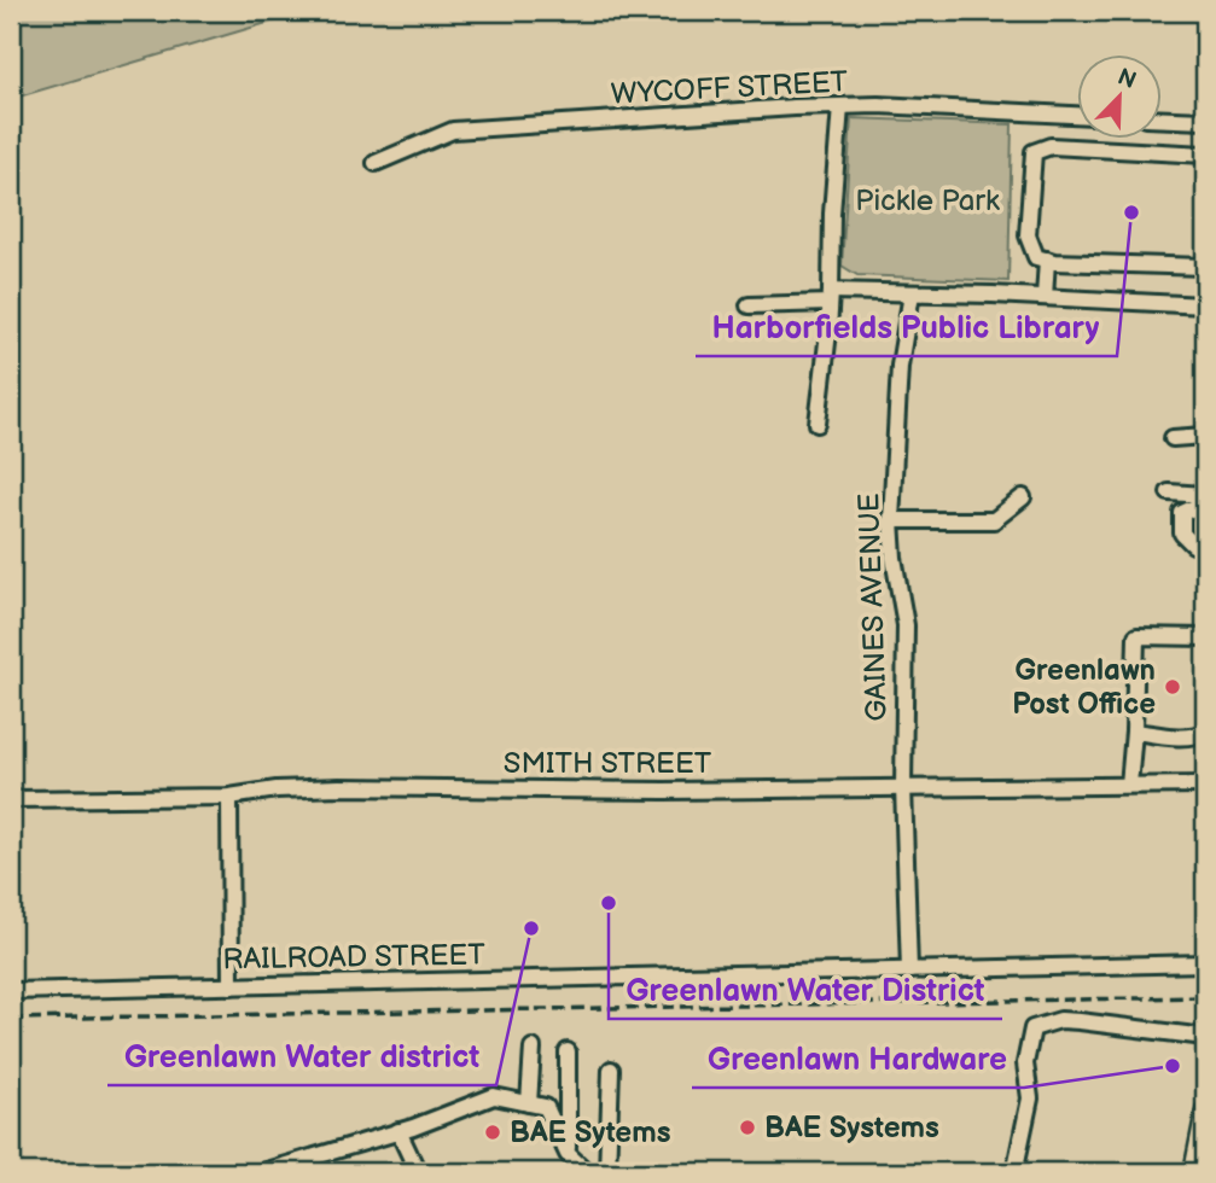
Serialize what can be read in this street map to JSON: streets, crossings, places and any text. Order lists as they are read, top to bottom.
{
  "streets": {
    "street": [
      "WYCOFF STREET",
      "GAINES AVENUE",
      "SMITH STREET",
      "RAILROAD STREET"
    ]
  },
  "crossings": [
    ["GAINES AVENUE", "SMITH STREET"],
    ["GAINES AVENUE", "RAILROAD STREET"]
  ],
  "parks": ["Pickle Park"],
  "places": [
    "Harborfields Public Library",
    "Greenlawn Post Office",
    "Greenlawn Water District",
    "Greenlawn Water district",
    "Greenlawn Hardware",
    "BAE Systems",
    "BAE Sytems"
  ],
  "north": "top right"
}
